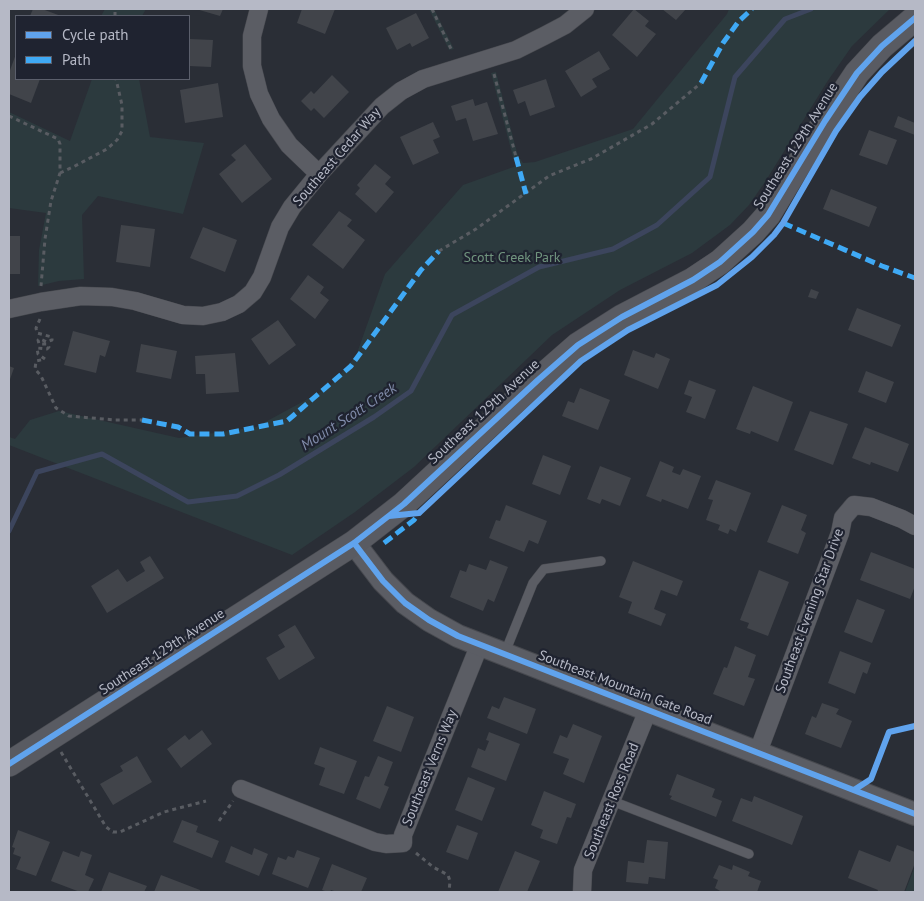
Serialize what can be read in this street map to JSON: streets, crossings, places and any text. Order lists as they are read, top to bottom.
{
  "streets": {
    "main road": ["Southeast 129th Avenue"],
    "street": [
      "Southeast Cedar Way",
      "Southeast Evening Star Drive",
      "Southeast Mountain Gate Road",
      "Southeast Verns Way",
      "Southeast Ross Road"
    ]
  },
  "crossings": [
    ["Southeast 129th Avenue", "Southeast Mountain Gate Road"],
    ["Southeast Evening Star Drive", "Southeast Mountain Gate Road"],
    ["Southeast Mountain Gate Road", "Southeast Verns Way"],
    ["Southeast Mountain Gate Road", "Southeast Ross Road"]
  ],
  "water": ["Mount Scott Creek"],
  "parks": ["Scott Creek Park"],
  "legend": ["Cycle path", "Path"]
}
